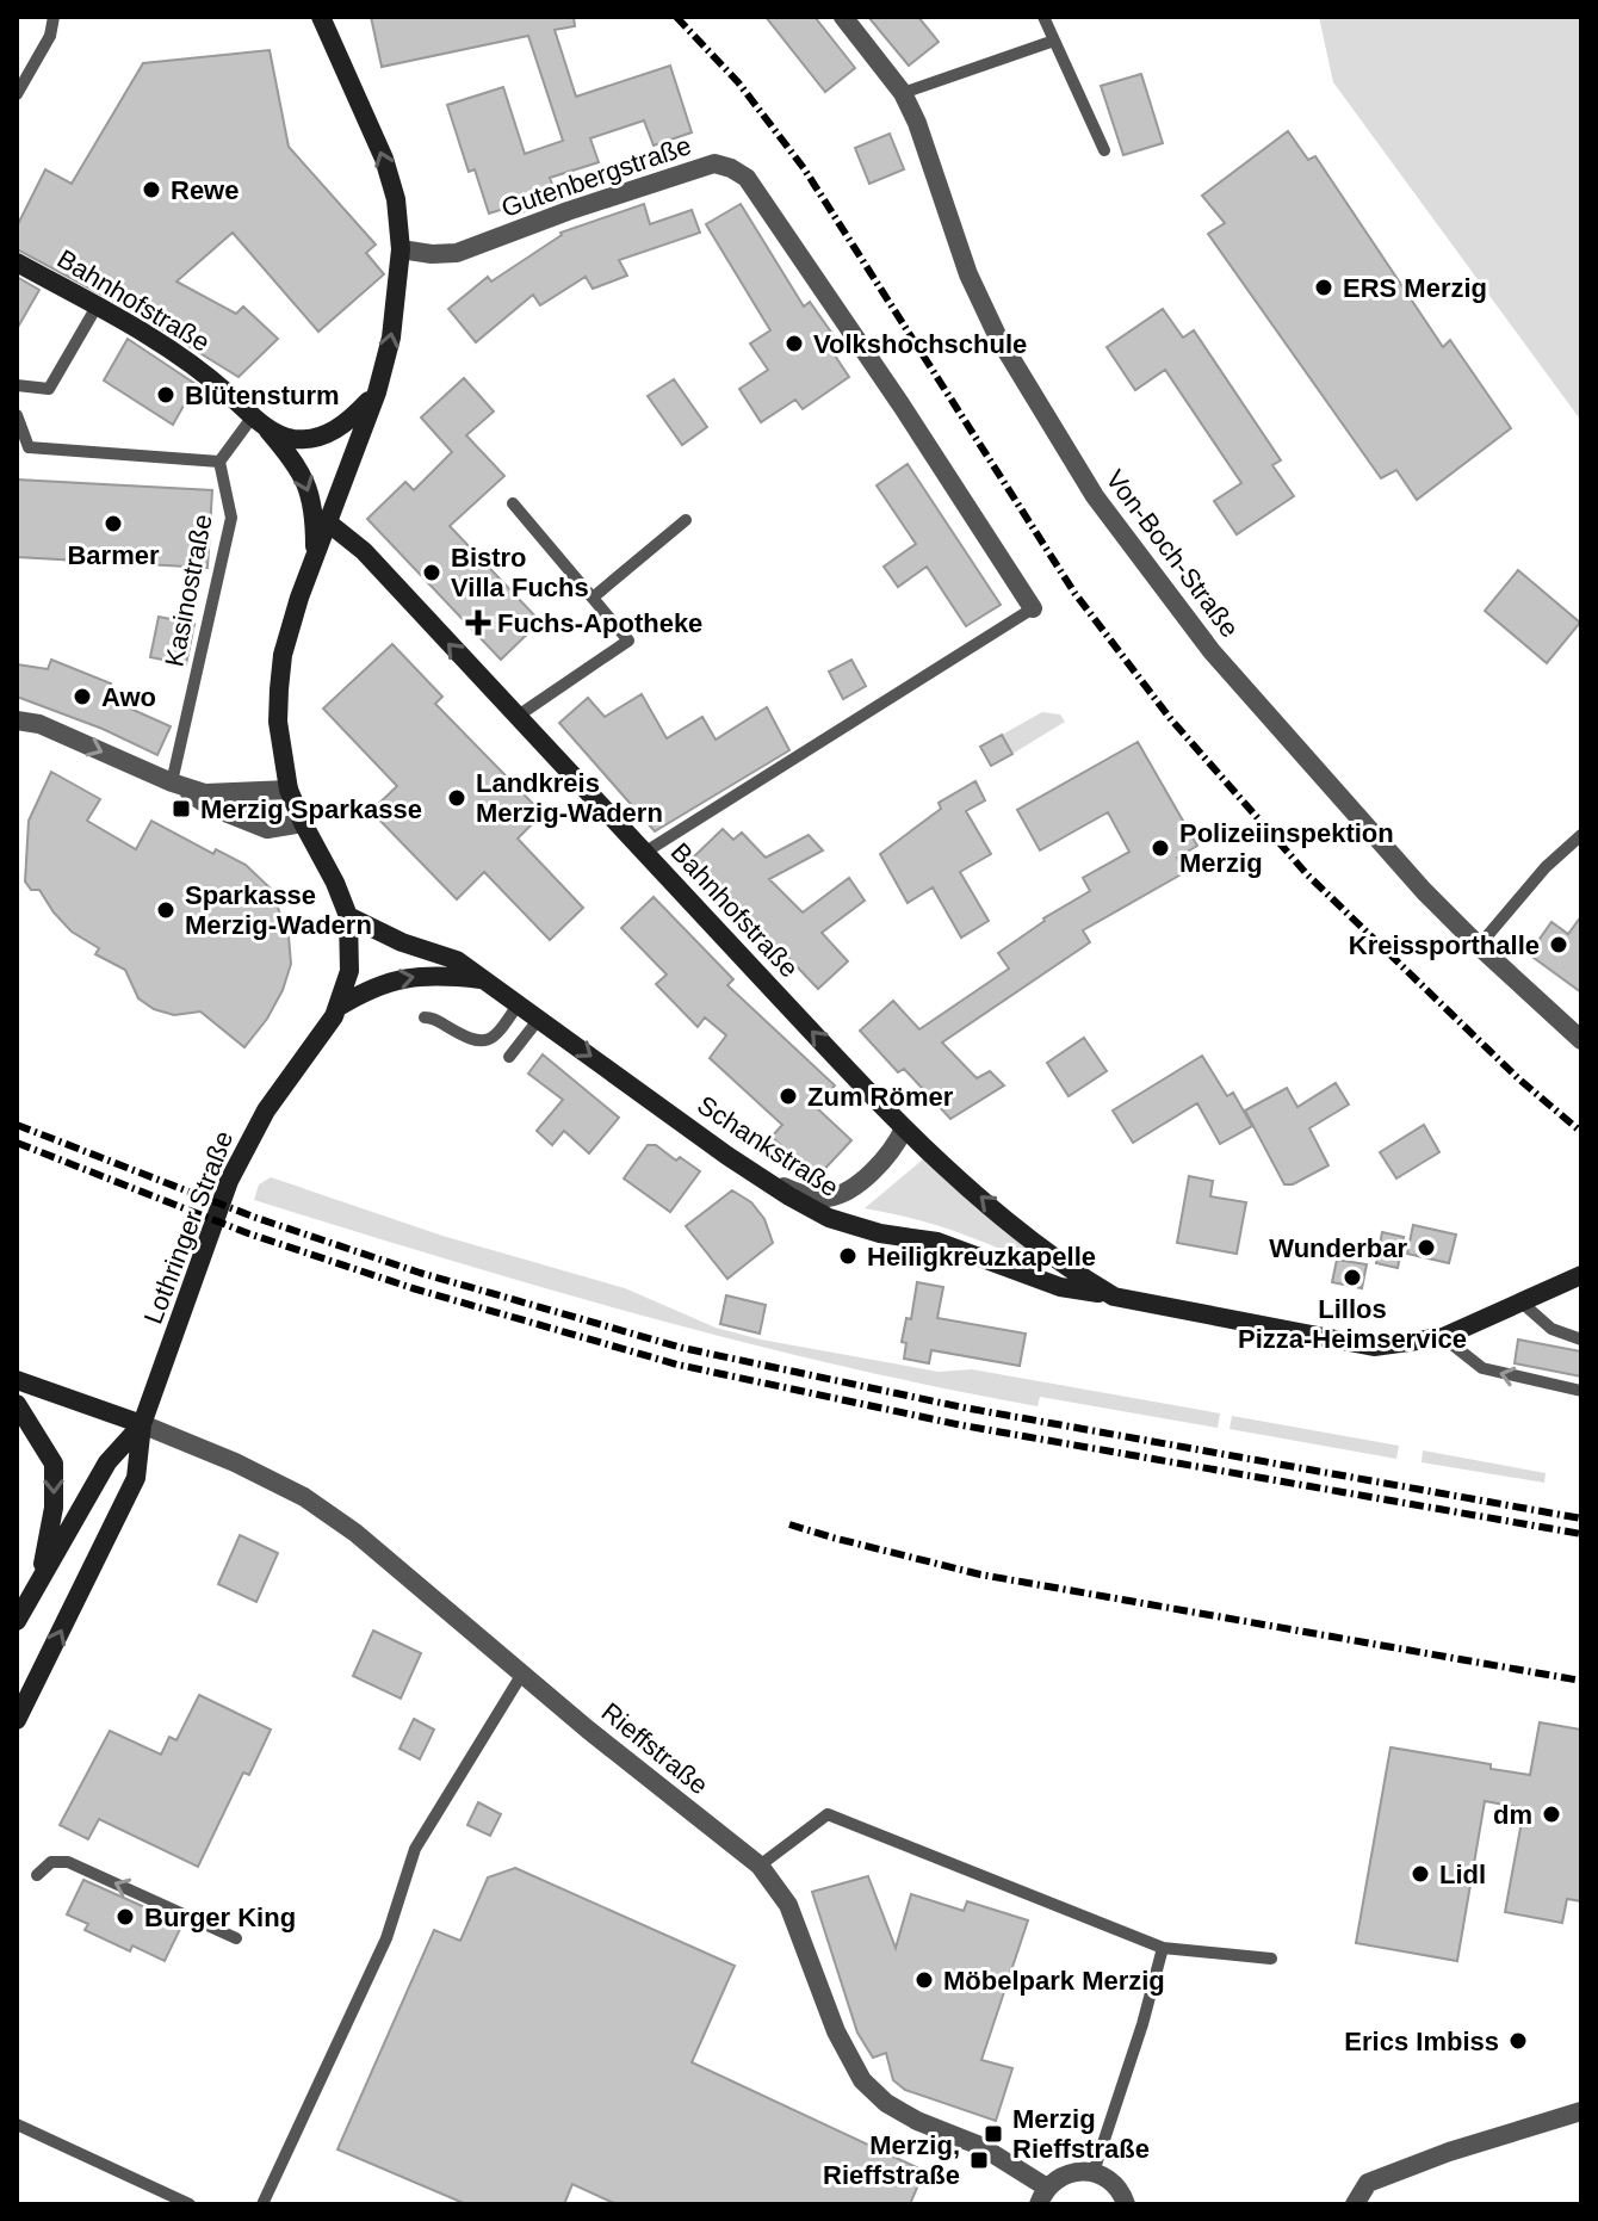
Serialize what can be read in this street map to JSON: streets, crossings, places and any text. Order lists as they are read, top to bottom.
{
  "streets": {
    "street": [
      "Gutenbergstraße",
      "Bahnhofstraße",
      "Von-Boch-Straße",
      "Schankstraße",
      "Lothringer Straße",
      "Rieffstraße"
    ],
    "lane": ["Kasinostraße"]
  },
  "crossings": [
    ["Bahnhofstraße", "Schankstraße"],
    ["Bahnhofstraße", "Lothringer Straße"],
    ["Schankstraße", "Lothringer Straße"],
    ["Lothringer Straße", "Rieffstraße"]
  ],
  "places": {
    "other": [
      "Rewe",
      "ERS Merzig",
      "Volkshochschule",
      "Blütensturm",
      "Barmer",
      "Bistro Villa Fuchs",
      "Awo",
      "Landkreis Merzig-Wadern",
      "Polizeiinspektion Merzig",
      "Sparkasse Merzig-Wadern",
      "Kreissporthalle",
      "Zum Römer",
      "Wunderbar",
      "Heiligkreuzkapelle",
      "Lillos Pizza-Heimservice",
      "dm",
      "Lidl",
      "Burger King",
      "Möbelpark Merzig",
      "Erics Imbiss"
    ],
    "health": ["Fuchs-Apotheke"],
    "transit": ["Merzig Sparkasse", "Merzig Rieffstraße", "Merzig, Rieffstraße"]
  }
}
